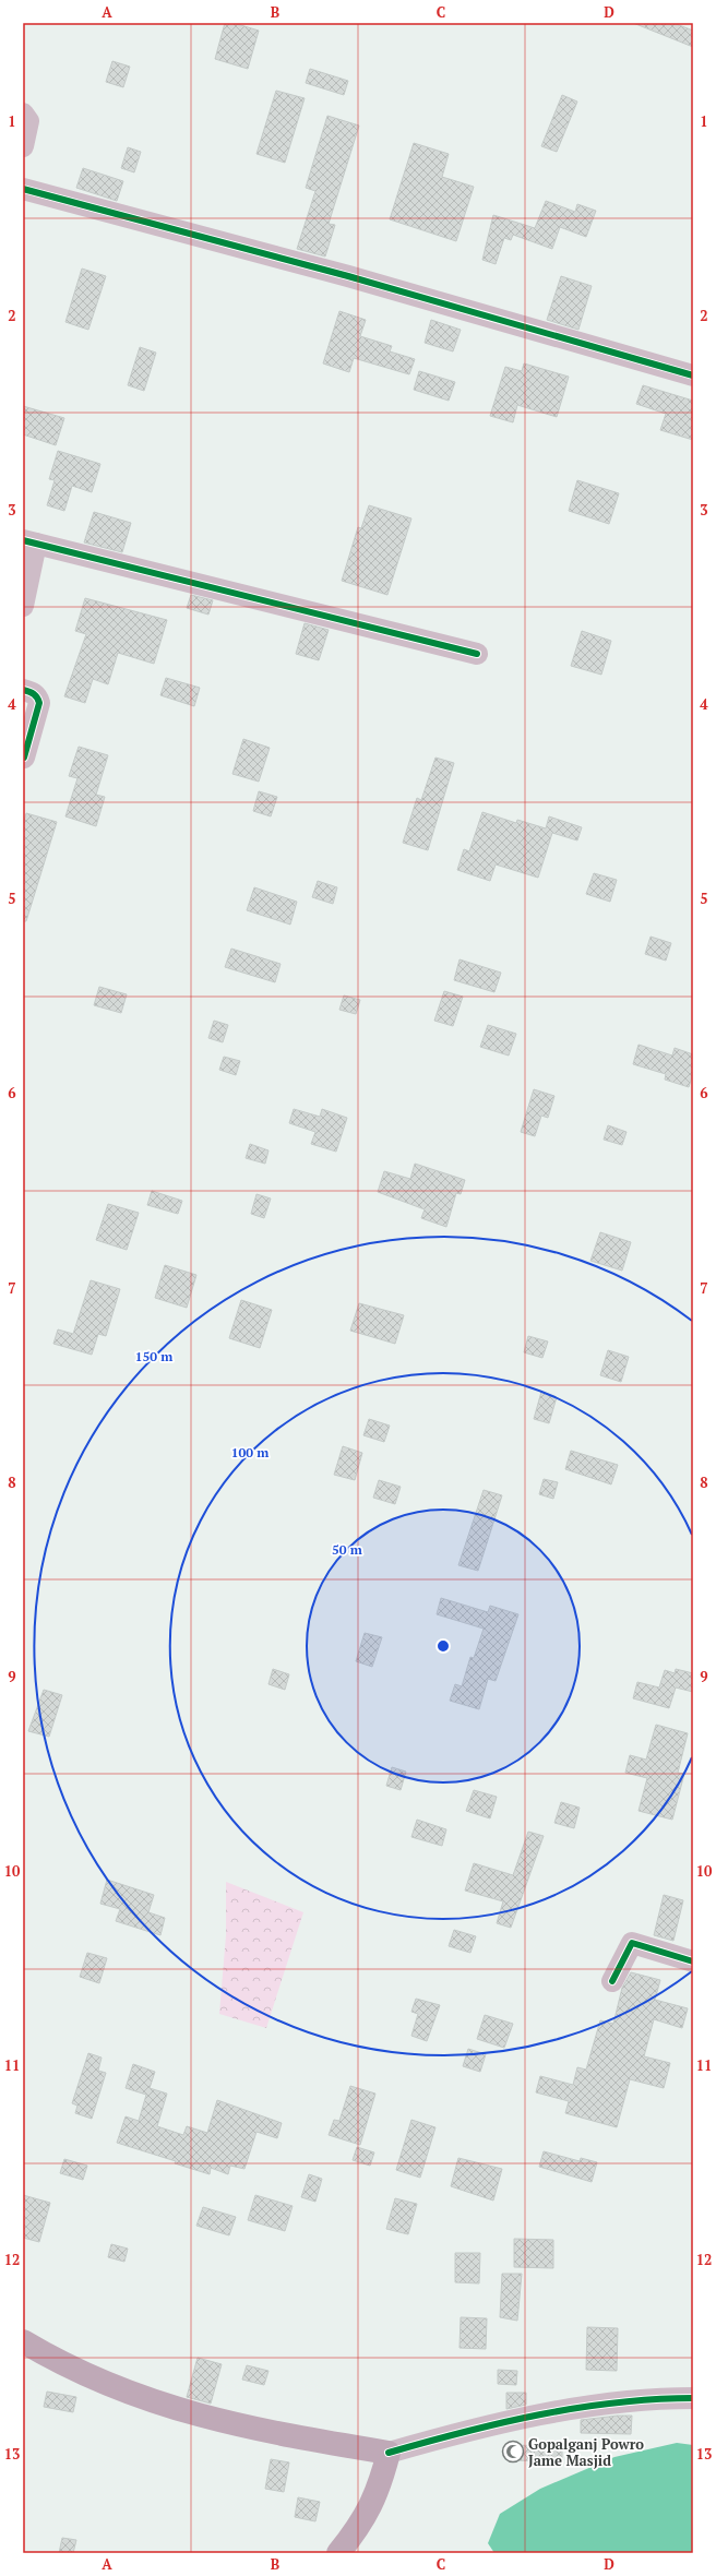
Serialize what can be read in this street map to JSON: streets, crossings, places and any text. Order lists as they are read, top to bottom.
{
  "places": {
    "mosque": ["Gopalganj Powro Jame Masjid"]
  },
  "grid": {
    "columns": [
      "A",
      "B",
      "C",
      "D"
    ],
    "rows": [
      "1",
      "2",
      "3",
      "4",
      "5",
      "6",
      "7",
      "8",
      "9",
      "10",
      "11",
      "12",
      "13"
    ]
  },
  "rings": ["150 m", "100 m", "50 m"]
}
